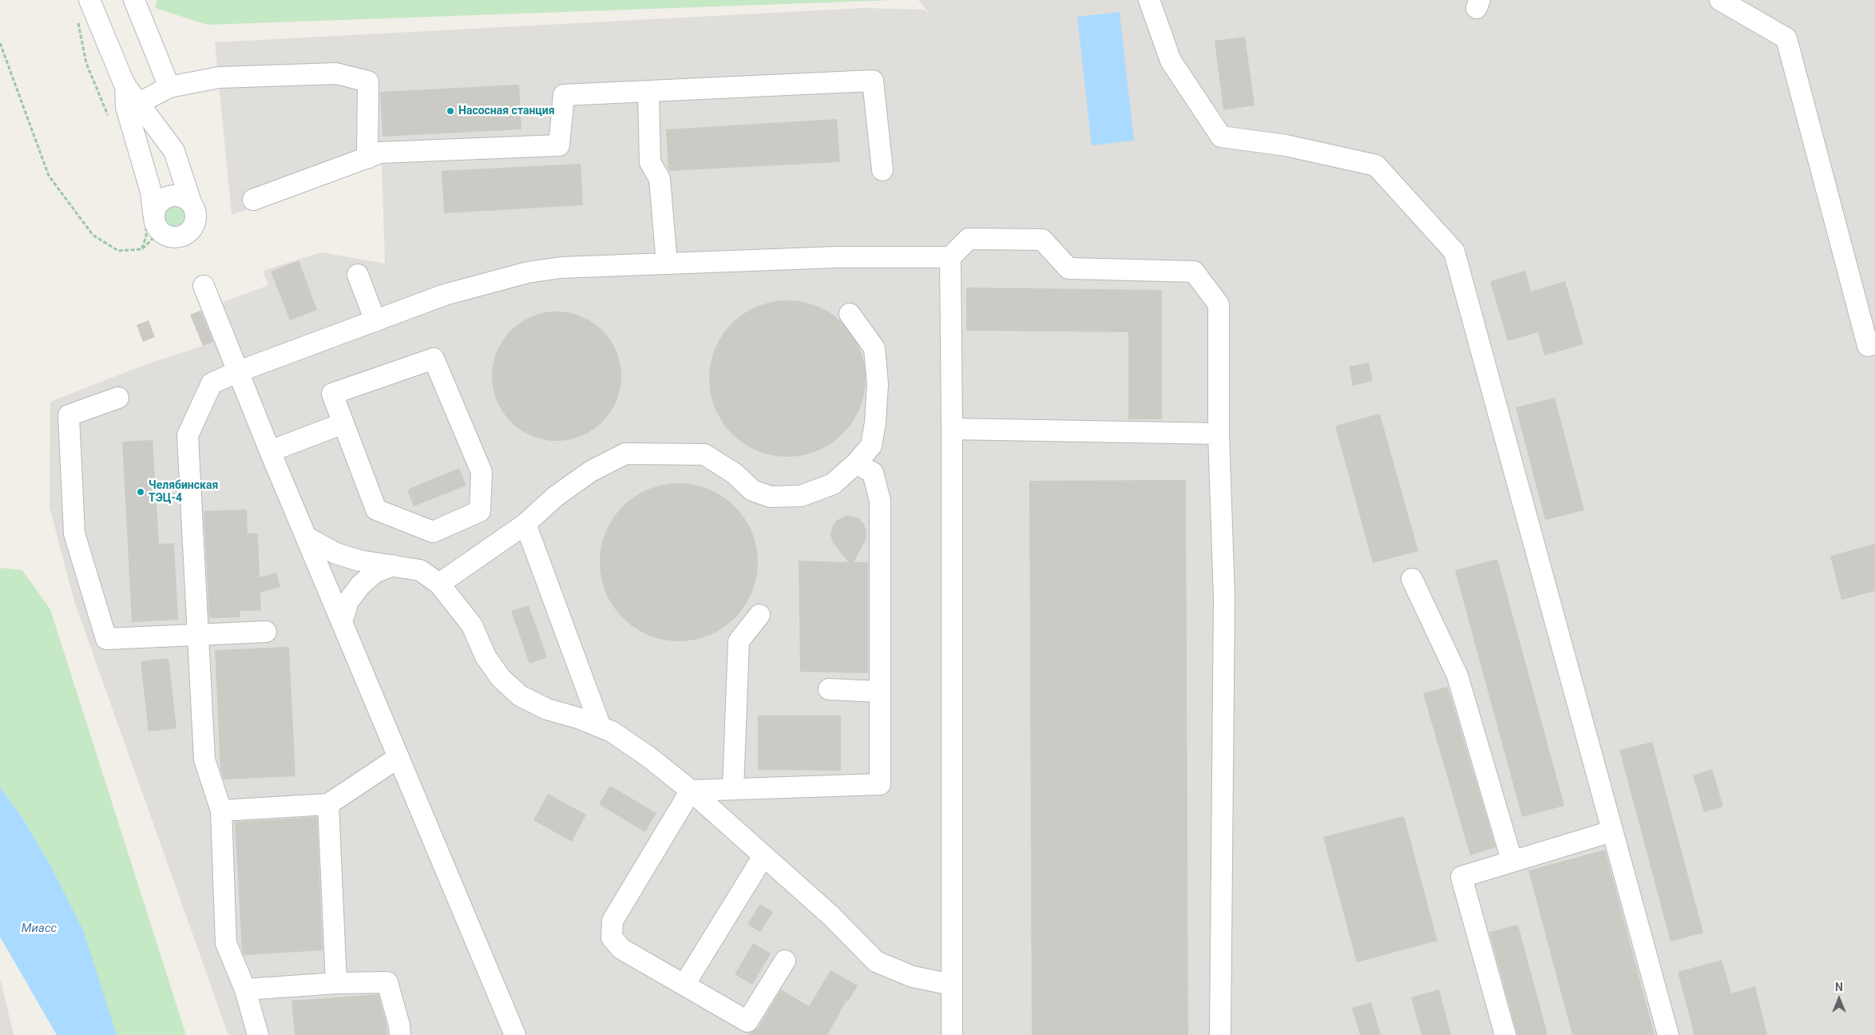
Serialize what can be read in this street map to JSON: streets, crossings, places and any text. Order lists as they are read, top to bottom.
{
  "water": ["Миасс"],
  "places": ["Насосная станция", "Челябинская ТЭЦ-4"],
  "north": "top"
}
